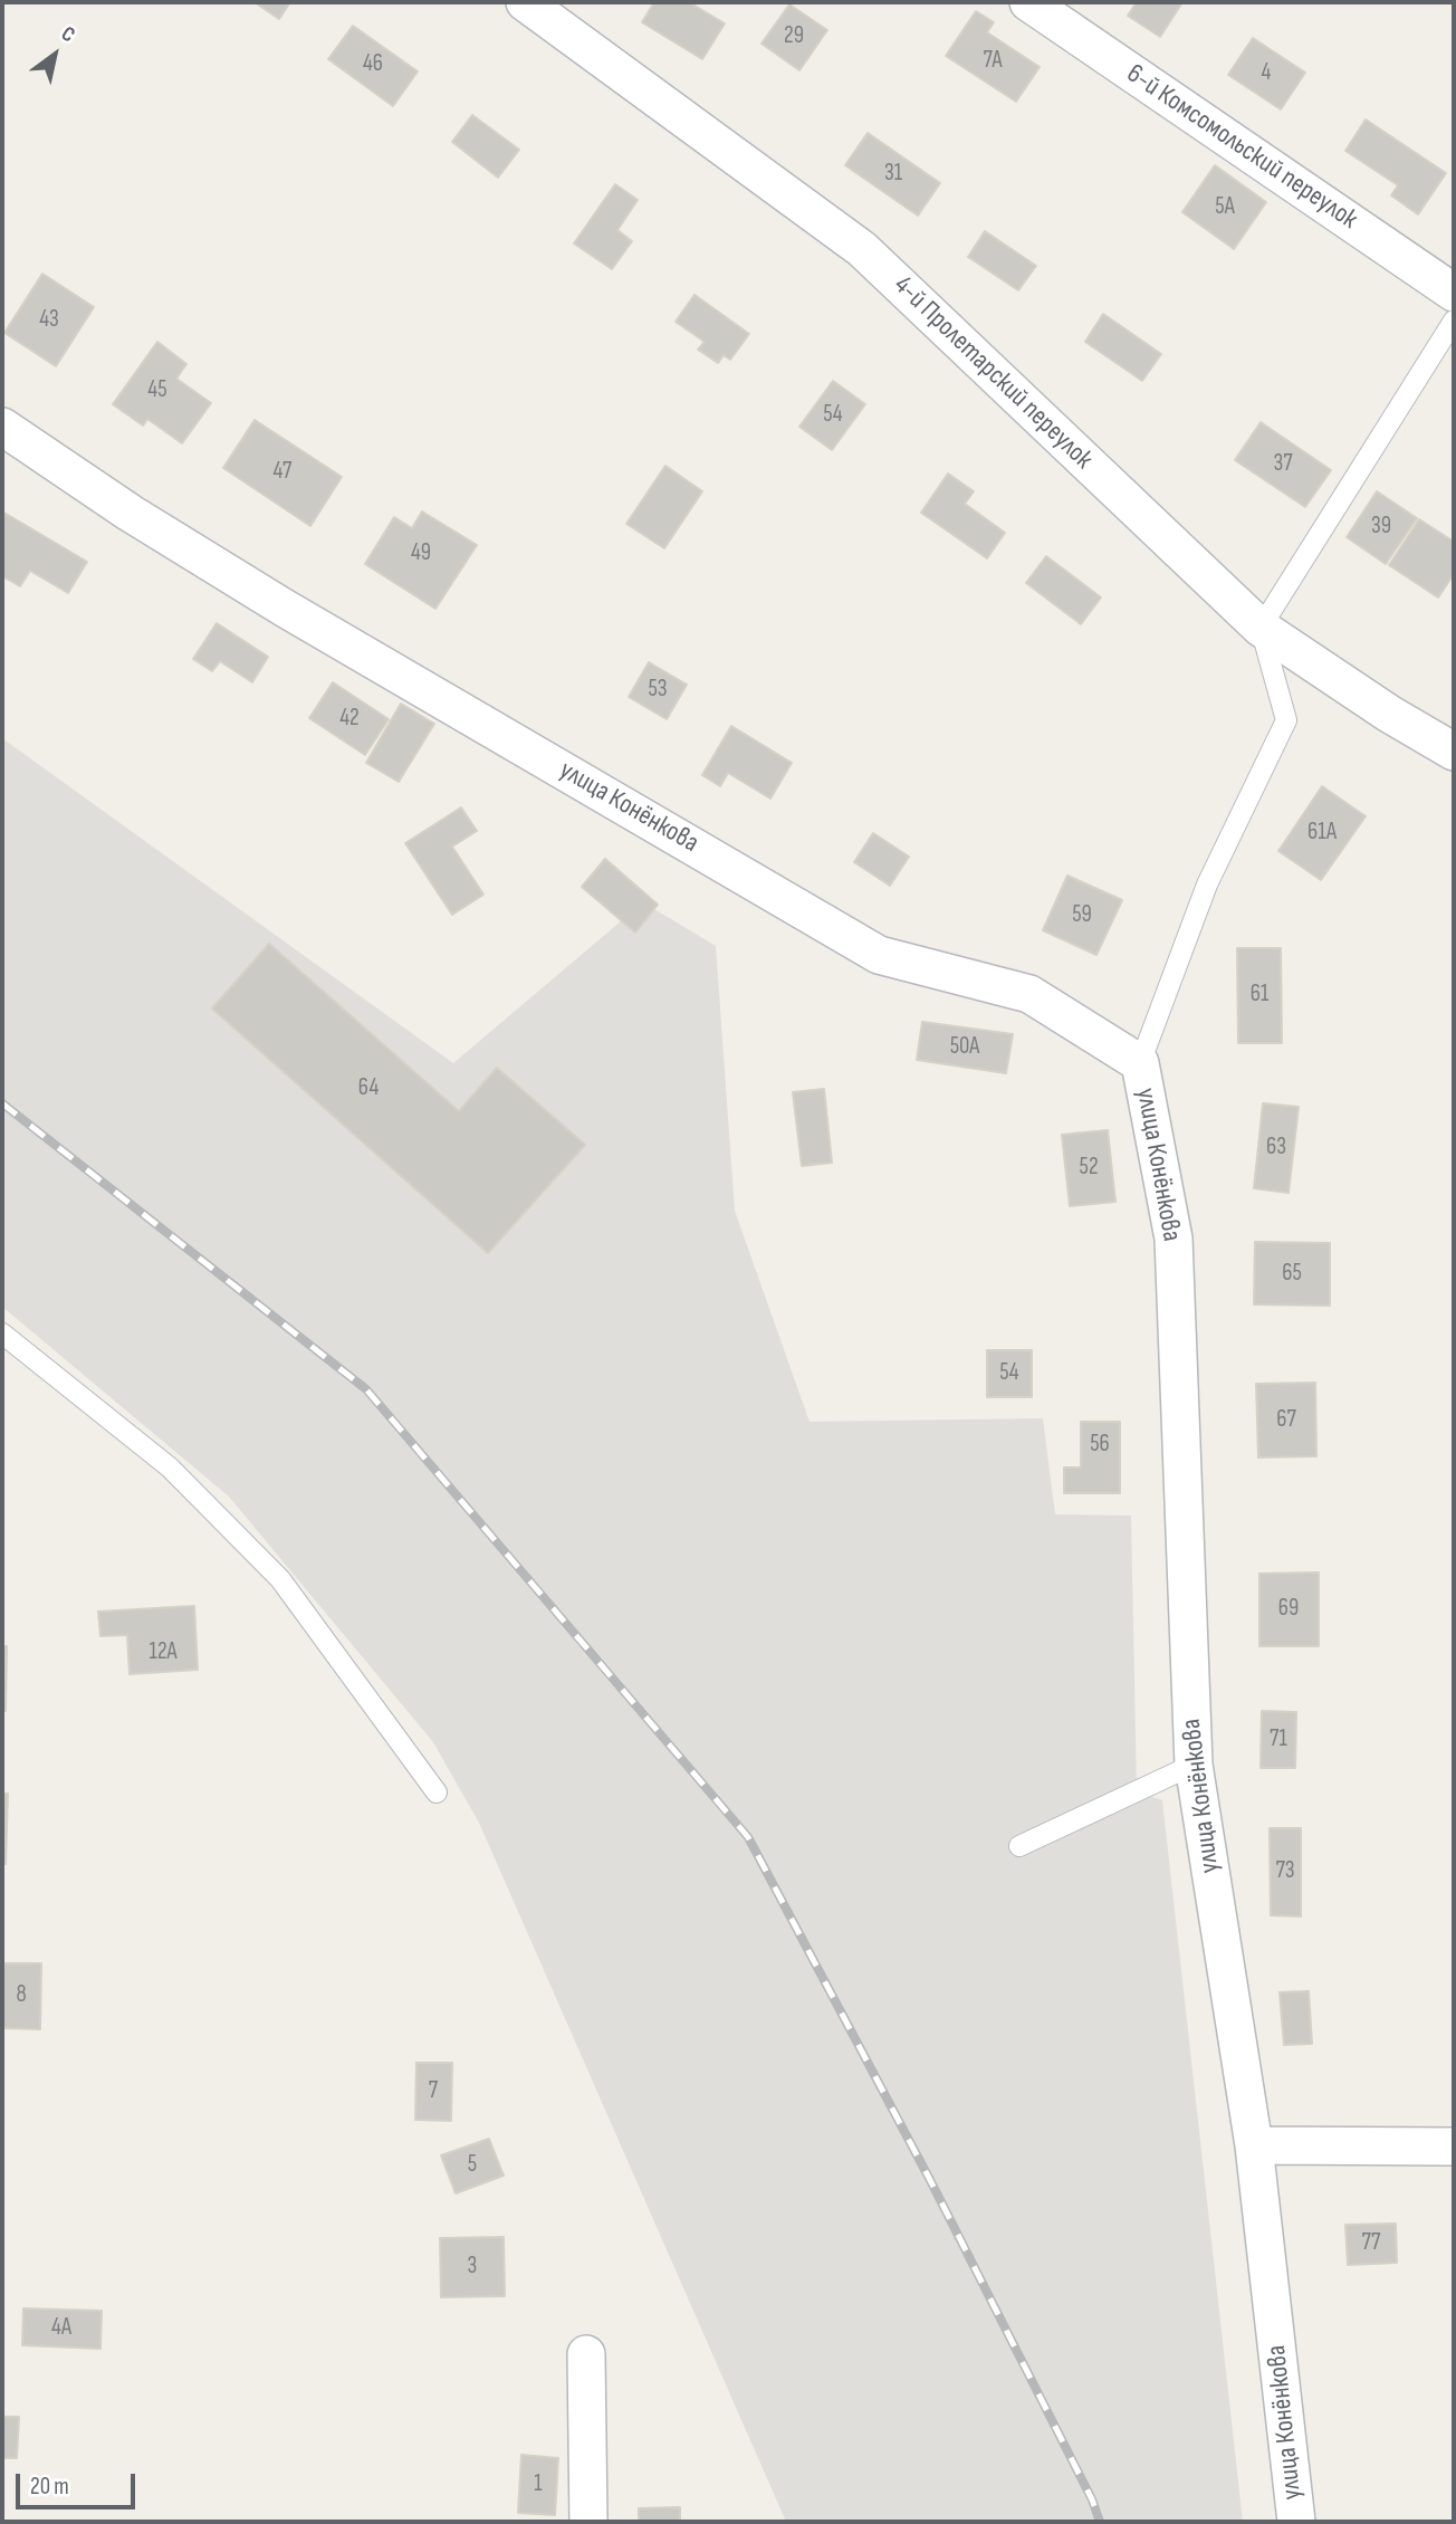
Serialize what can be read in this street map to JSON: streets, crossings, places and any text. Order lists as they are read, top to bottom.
{
  "streets": {
    "street": ["6-й Комсомольский переулок", "4-й Пролетарский переулок", "улица Конёнкова"]
  },
  "house_numbers": [
    "29",
    "7А",
    "46",
    "4",
    "31",
    "5А",
    "43",
    "45",
    "54",
    "37",
    "47",
    "39",
    "49",
    "53",
    "42",
    "61А",
    "59",
    "61",
    "50А",
    "64",
    "63",
    "52",
    "65",
    "54",
    "67",
    "56",
    "69",
    "12А",
    "71",
    "73",
    "8",
    "7",
    "5",
    "77",
    "3",
    "4А",
    "1"
  ],
  "scale_bar": "20 m",
  "north": "top right"
}
